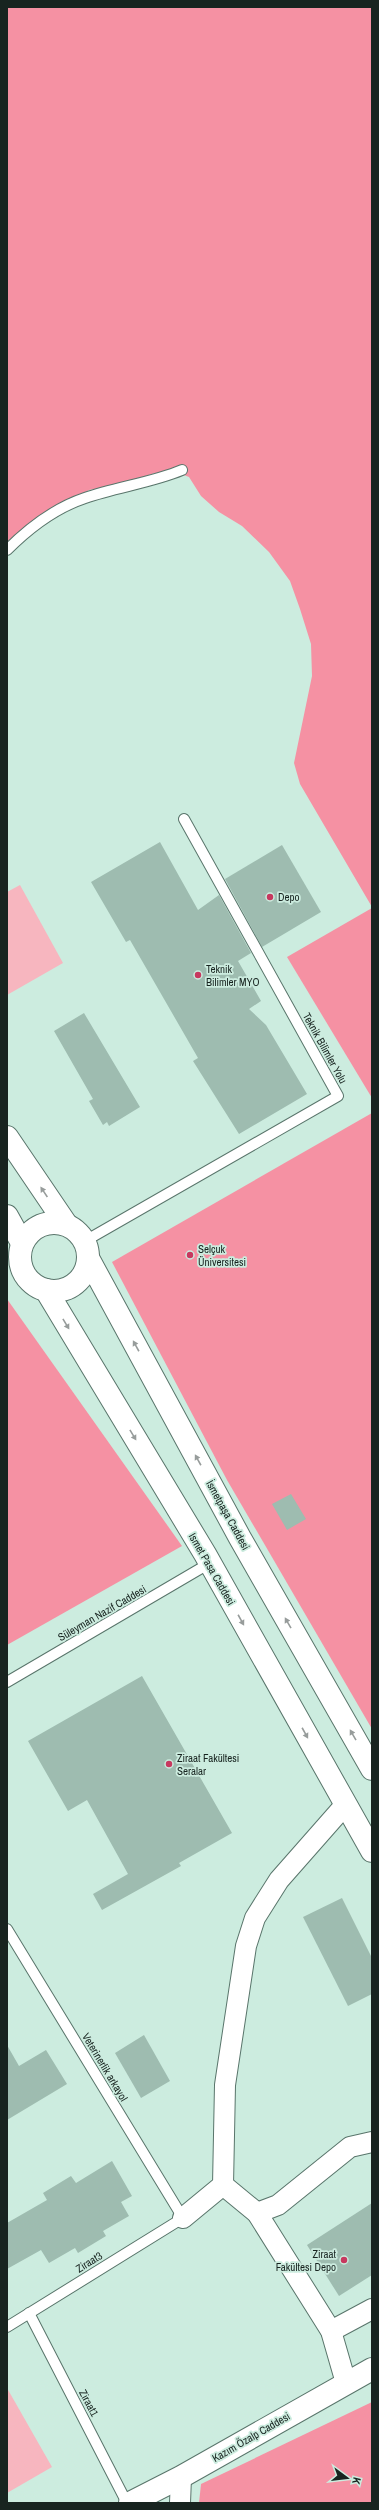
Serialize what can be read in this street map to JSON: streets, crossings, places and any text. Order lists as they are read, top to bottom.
{
  "streets": {
    "main road": ["İsmetpaşa Caddesi", "Ismet Pasa Caddesi", "Kazım Özalp Caddesi"],
    "lane": [
      "Teknik Bilimler Yolu",
      "Süleyman Nazif Caddesi",
      "Veterinerlik arkayol",
      "Ziraat3",
      "Ziraat1"
    ]
  },
  "crossings": [
    ["Teknik Bilimler Yolu", "İsmetpaşa Caddesi"],
    ["Teknik Bilimler Yolu", "Ismet Pasa Caddesi"],
    ["İsmetpaşa Caddesi", "Ismet Pasa Caddesi"],
    ["Ismet Pasa Caddesi", "Süleyman Nazif Caddesi"],
    ["Veterinerlik arkayol", "Ziraat3"],
    ["Ziraat3", "Ziraat1"],
    ["Ziraat1", "Kazım Özalp Caddesi"]
  ],
  "one_way": ["İsmetpaşa Caddesi", "Ismet Pasa Caddesi"],
  "places": [
    "Depo",
    "Teknik Bilimler MYO",
    "Selçuk Üniversitesi",
    "Ziraat Fakültesi Seralar",
    "Ziraat Fakültesi Depo"
  ],
  "north": "right"
}
